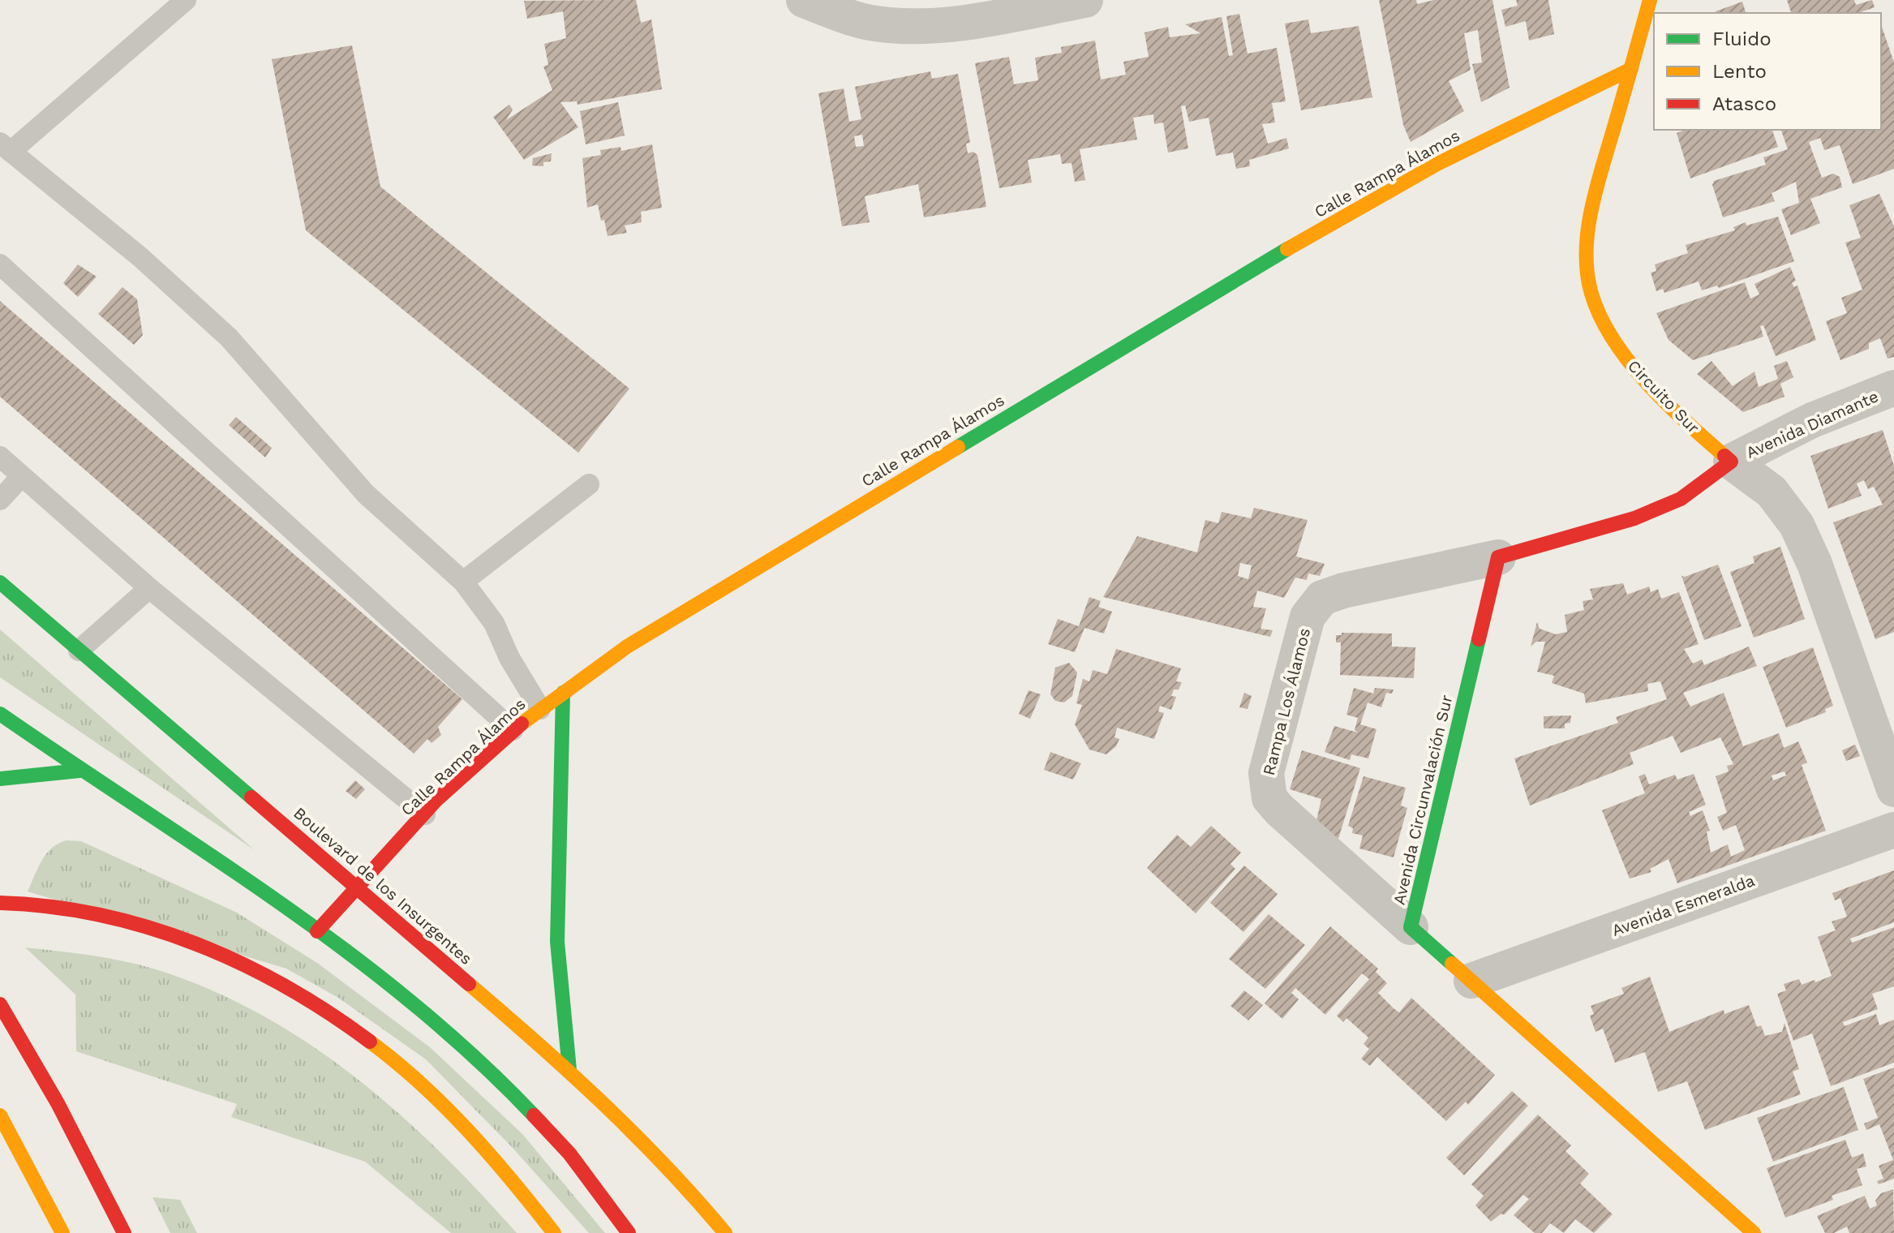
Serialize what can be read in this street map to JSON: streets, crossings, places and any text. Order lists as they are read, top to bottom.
{
  "streets": {
    "main road": [
      "Calle Rampa Álamos",
      "Circuito Sur",
      "Avenida Circunvalación Sur",
      "Boulevard de los Insurgentes"
    ],
    "street": ["Avenida Diamante", "Rampa Los Álamos", "Avenida Esmeralda"]
  },
  "crossings": [
    ["Calle Rampa Álamos", "Circuito Sur"],
    ["Calle Rampa Álamos", "Boulevard de los Insurgentes"],
    ["Circuito Sur", "Avenida Diamante"],
    ["Rampa Los Álamos", "Avenida Circunvalación Sur"],
    ["Avenida Circunvalación Sur", "Avenida Esmeralda"]
  ],
  "legend": ["Fluido", "Lento", "Atasco"]
}
